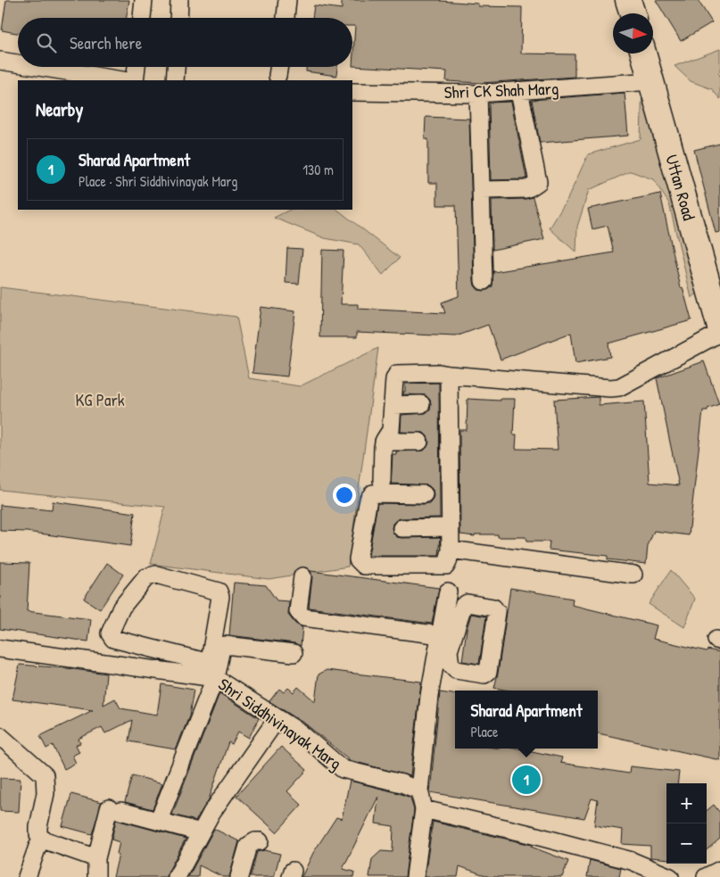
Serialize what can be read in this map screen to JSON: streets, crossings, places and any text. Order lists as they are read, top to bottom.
{
  "streets": {
    "street": ["Shri CK Shah Marg", "Uttan Road", "Shri Siddhivinayak Marg"]
  },
  "crossings": [
    ["Shri CK Shah Marg", "Uttan Road"]
  ],
  "parks": ["KG Park"],
  "north": "right",
  "page": {
    "search": "Search here",
    "heading": "Nearby",
    "list": [
      {
        "mark": "1",
        "name": "Sharad Apartment",
        "note": "Place · Shri Siddhivinayak Marg",
        "value": "130 m"
      }
    ],
    "popup": ["Sharad Apartment", "Place"],
    "pins": "1",
    "map_buttons": ["+", "−"]
  }
}
